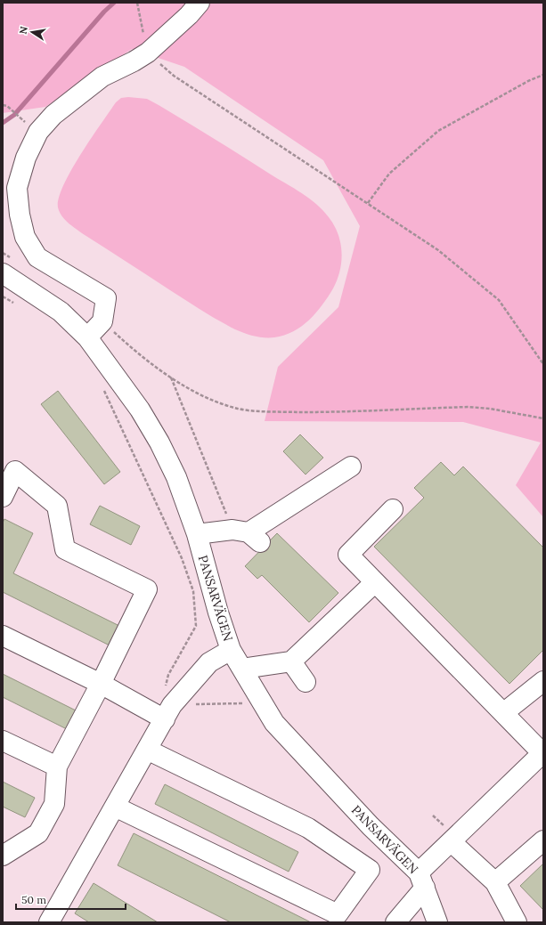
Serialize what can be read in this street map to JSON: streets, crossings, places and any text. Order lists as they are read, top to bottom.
{
  "streets": {
    "street": ["PANSARVÄGEN"]
  },
  "scale_bar": "50 m",
  "north": "left"
}
